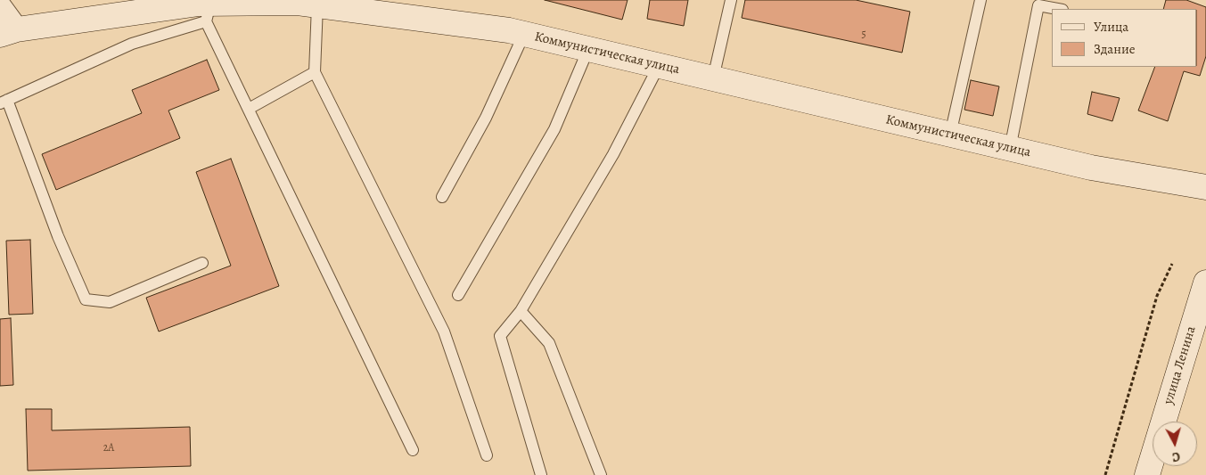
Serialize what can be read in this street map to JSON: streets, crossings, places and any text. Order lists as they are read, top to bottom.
{
  "streets": {
    "main road": ["Коммунистическая улица", "улица Ленина"]
  },
  "house_numbers": ["5", "2А"],
  "legend": ["Улица", "Здание"],
  "north": "bottom"
}
